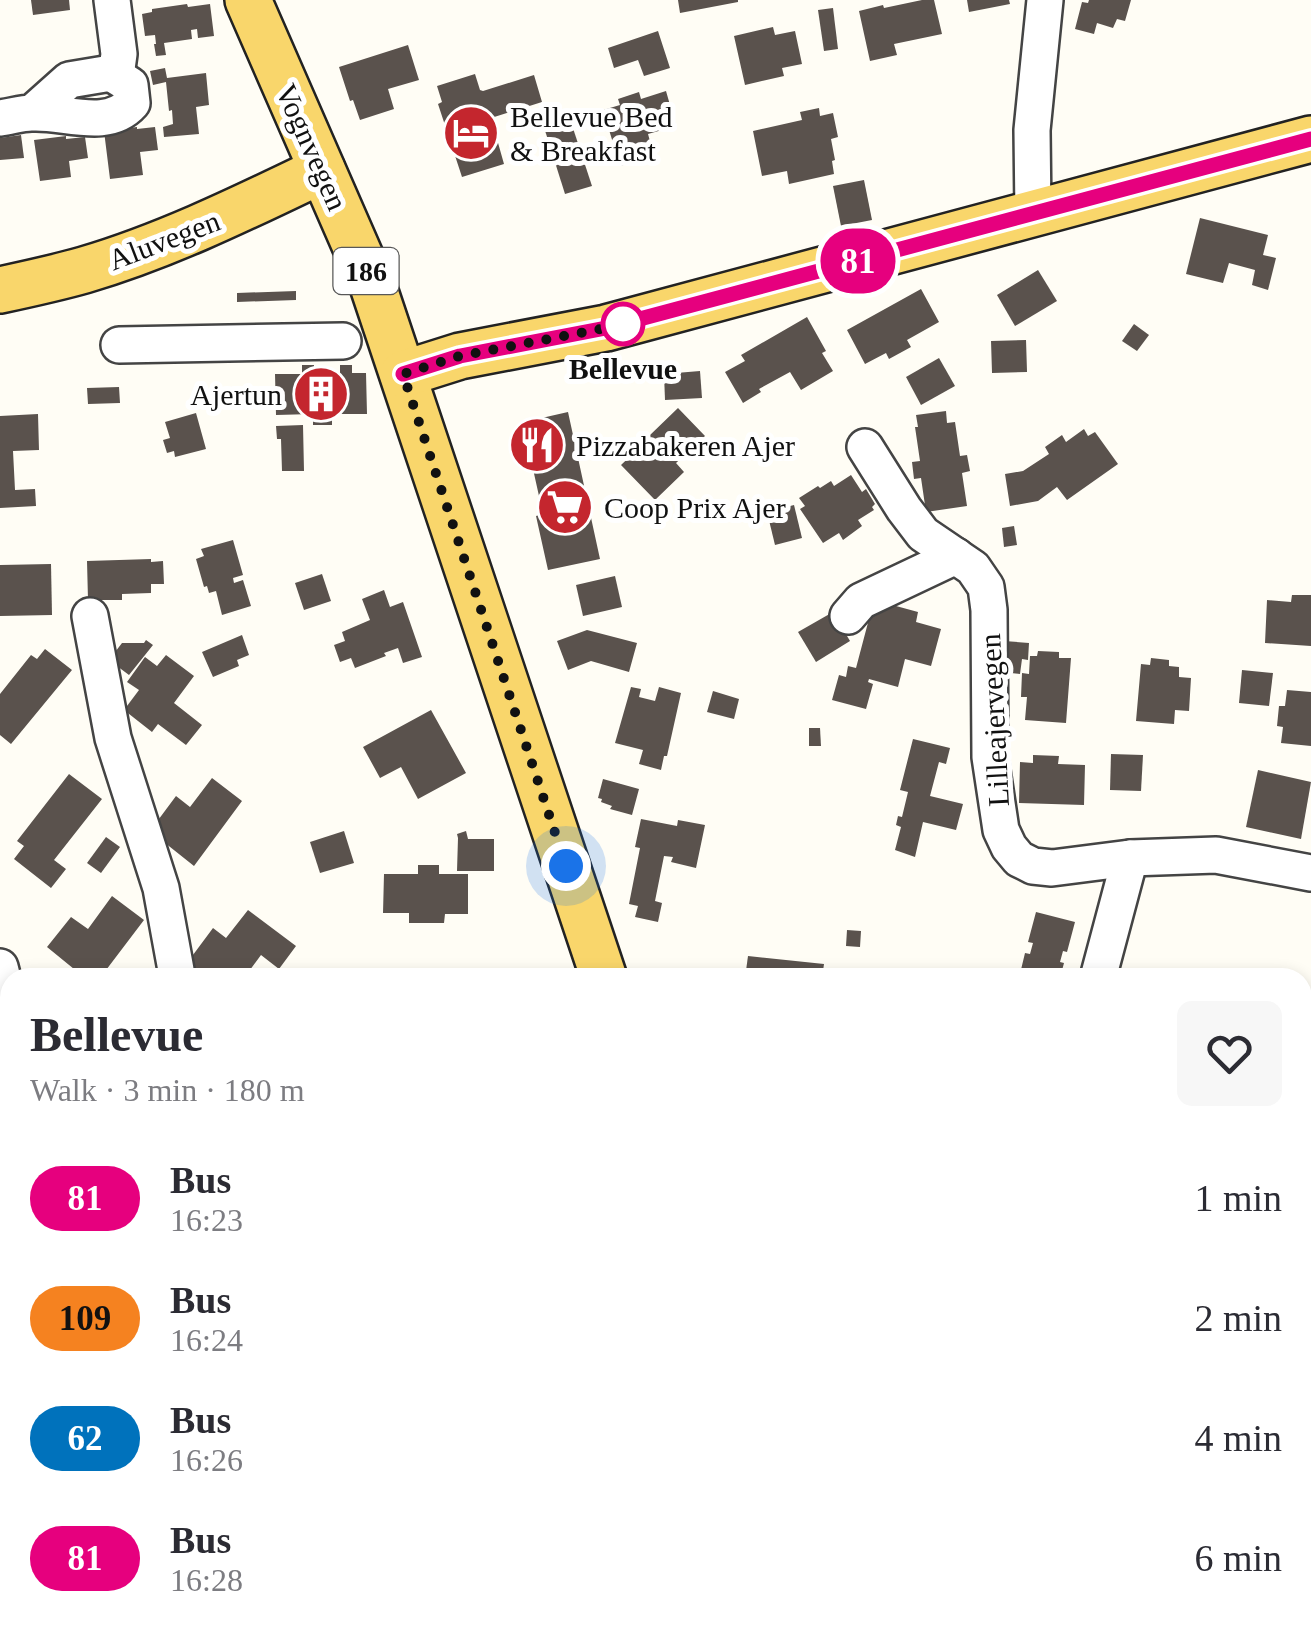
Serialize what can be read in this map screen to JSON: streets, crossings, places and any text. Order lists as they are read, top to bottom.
{
  "streets": {
    "main road": ["Vognvegen", "Aluvegen", "186"],
    "street": ["Lilleajervegen"]
  },
  "crossings": [
    ["Vognvegen", "Aluvegen"]
  ],
  "places": {
    "hotel": ["Bellevue Bed & Breakfast"],
    "other": ["Bellevue"],
    "building": ["Ajertun"],
    "restaurant": ["Pizzabakeren Ajer"],
    "supermarket": ["Coop Prix Ajer"]
  },
  "lines": ["bus line 81"],
  "page": {
    "on_map": "81",
    "heading": ["Bellevue", "Walk · 3 min · 180 m"],
    "list": [
      {
        "mark": "81",
        "name": "Bus",
        "note": "16:23",
        "value": "1 min"
      },
      {
        "mark": "109",
        "name": "Bus",
        "note": "16:24",
        "value": "2 min"
      },
      {
        "mark": "62",
        "name": "Bus",
        "note": "16:26",
        "value": "4 min"
      },
      {
        "mark": "81",
        "name": "Bus",
        "note": "16:28",
        "value": "6 min"
      }
    ]
  }
}
